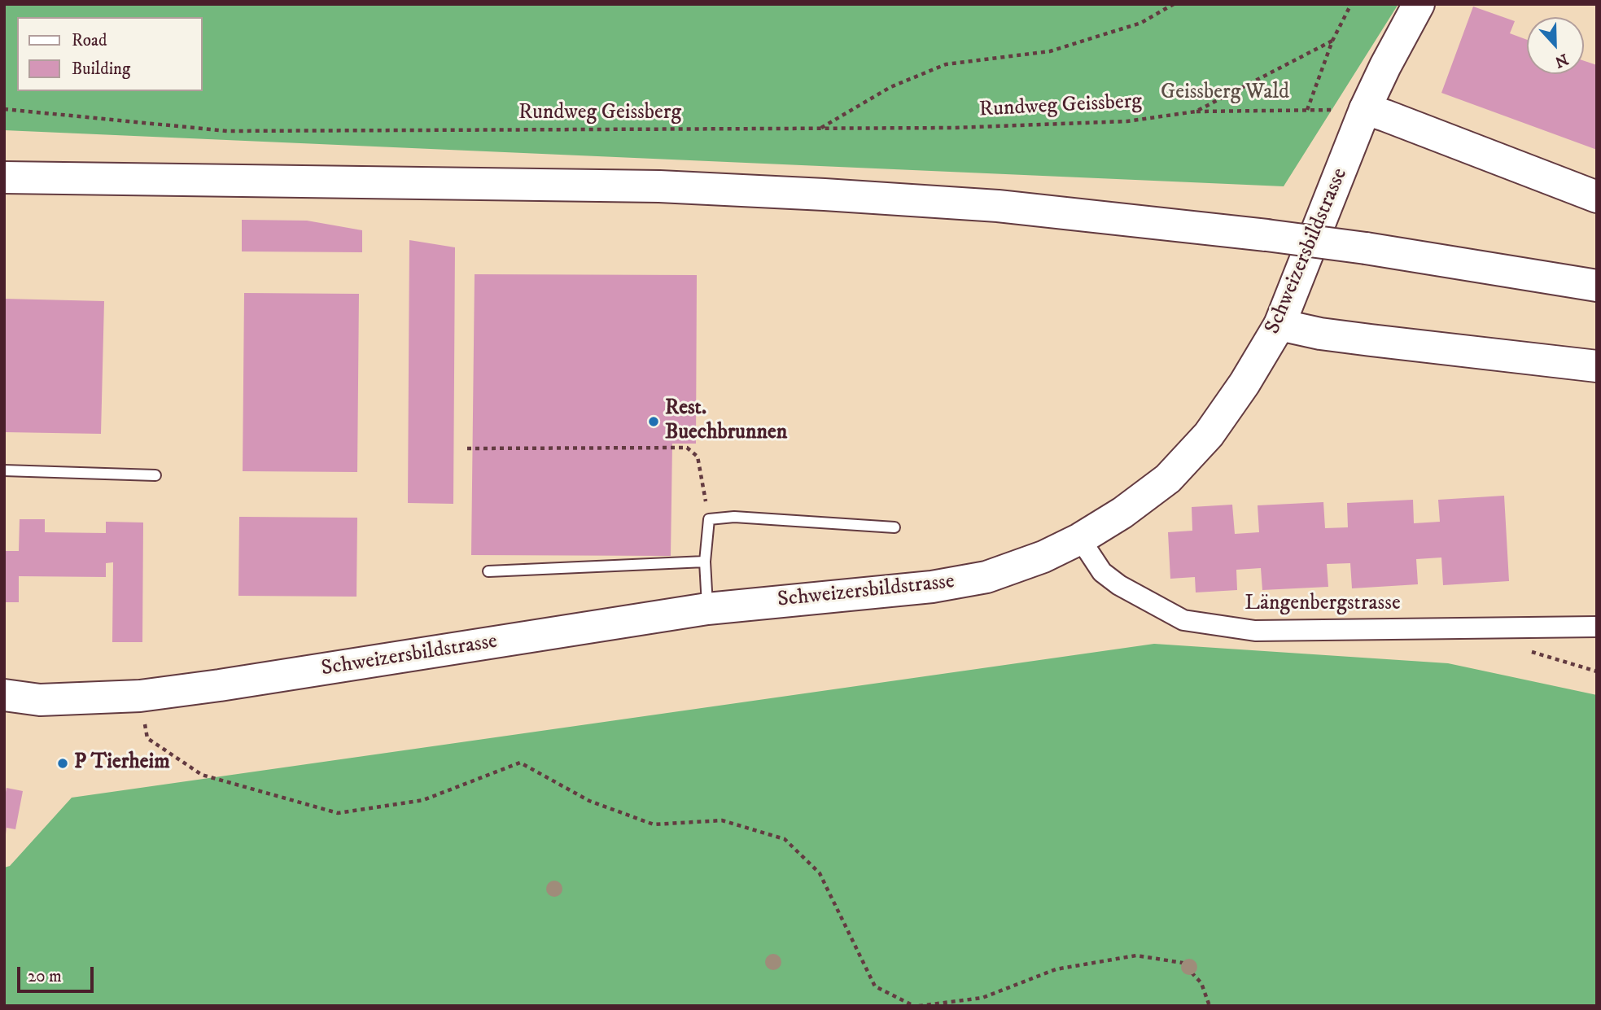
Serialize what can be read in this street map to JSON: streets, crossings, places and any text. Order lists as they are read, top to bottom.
{
  "streets": {
    "main road": ["Schweizersbildstrasse"],
    "street": ["Längenbergstrasse"],
    "path": ["Rundweg Geissberg"]
  },
  "crossings": [
    ["Rundweg Geissberg", "Schweizersbildstrasse"],
    ["Schweizersbildstrasse", "Längenbergstrasse"]
  ],
  "parks": ["Geissberg Wald"],
  "places": ["Rest. Buechbrunnen", "P Tierheim"],
  "legend": ["Road", "Building"],
  "scale_bar": "20 m",
  "north": "bottom"
}
